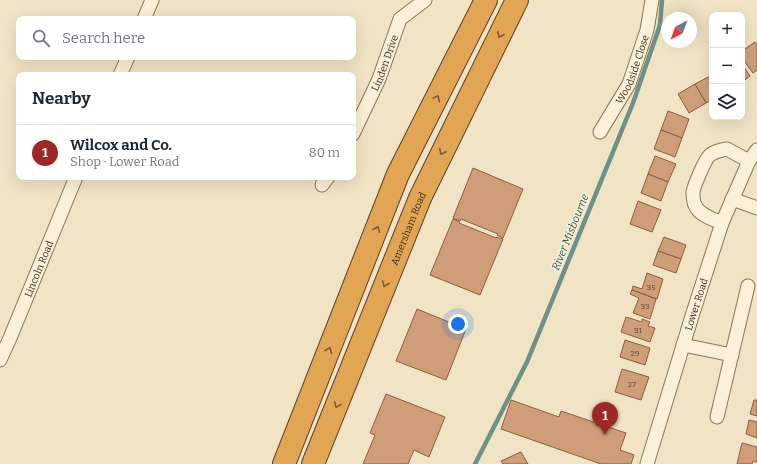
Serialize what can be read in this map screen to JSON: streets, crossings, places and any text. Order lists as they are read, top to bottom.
{
  "streets": {
    "highway": ["Amersham Road"],
    "street": [
      "Linden Drive",
      "Woodside Close",
      "Lincoln Road",
      "Lower Road"
    ]
  },
  "water": ["River Misbourne"],
  "house_numbers": [
    "35",
    "33",
    "31",
    "29",
    "27"
  ],
  "north": "bottom left",
  "page": {
    "map_buttons": ["+", "−"],
    "search": "Search here",
    "heading": "Nearby",
    "list": [
      {
        "mark": "1",
        "name": "Wilcox and Co.",
        "note": "Shop · Lower Road",
        "value": "80 m"
      }
    ],
    "pins": "1"
  }
}
